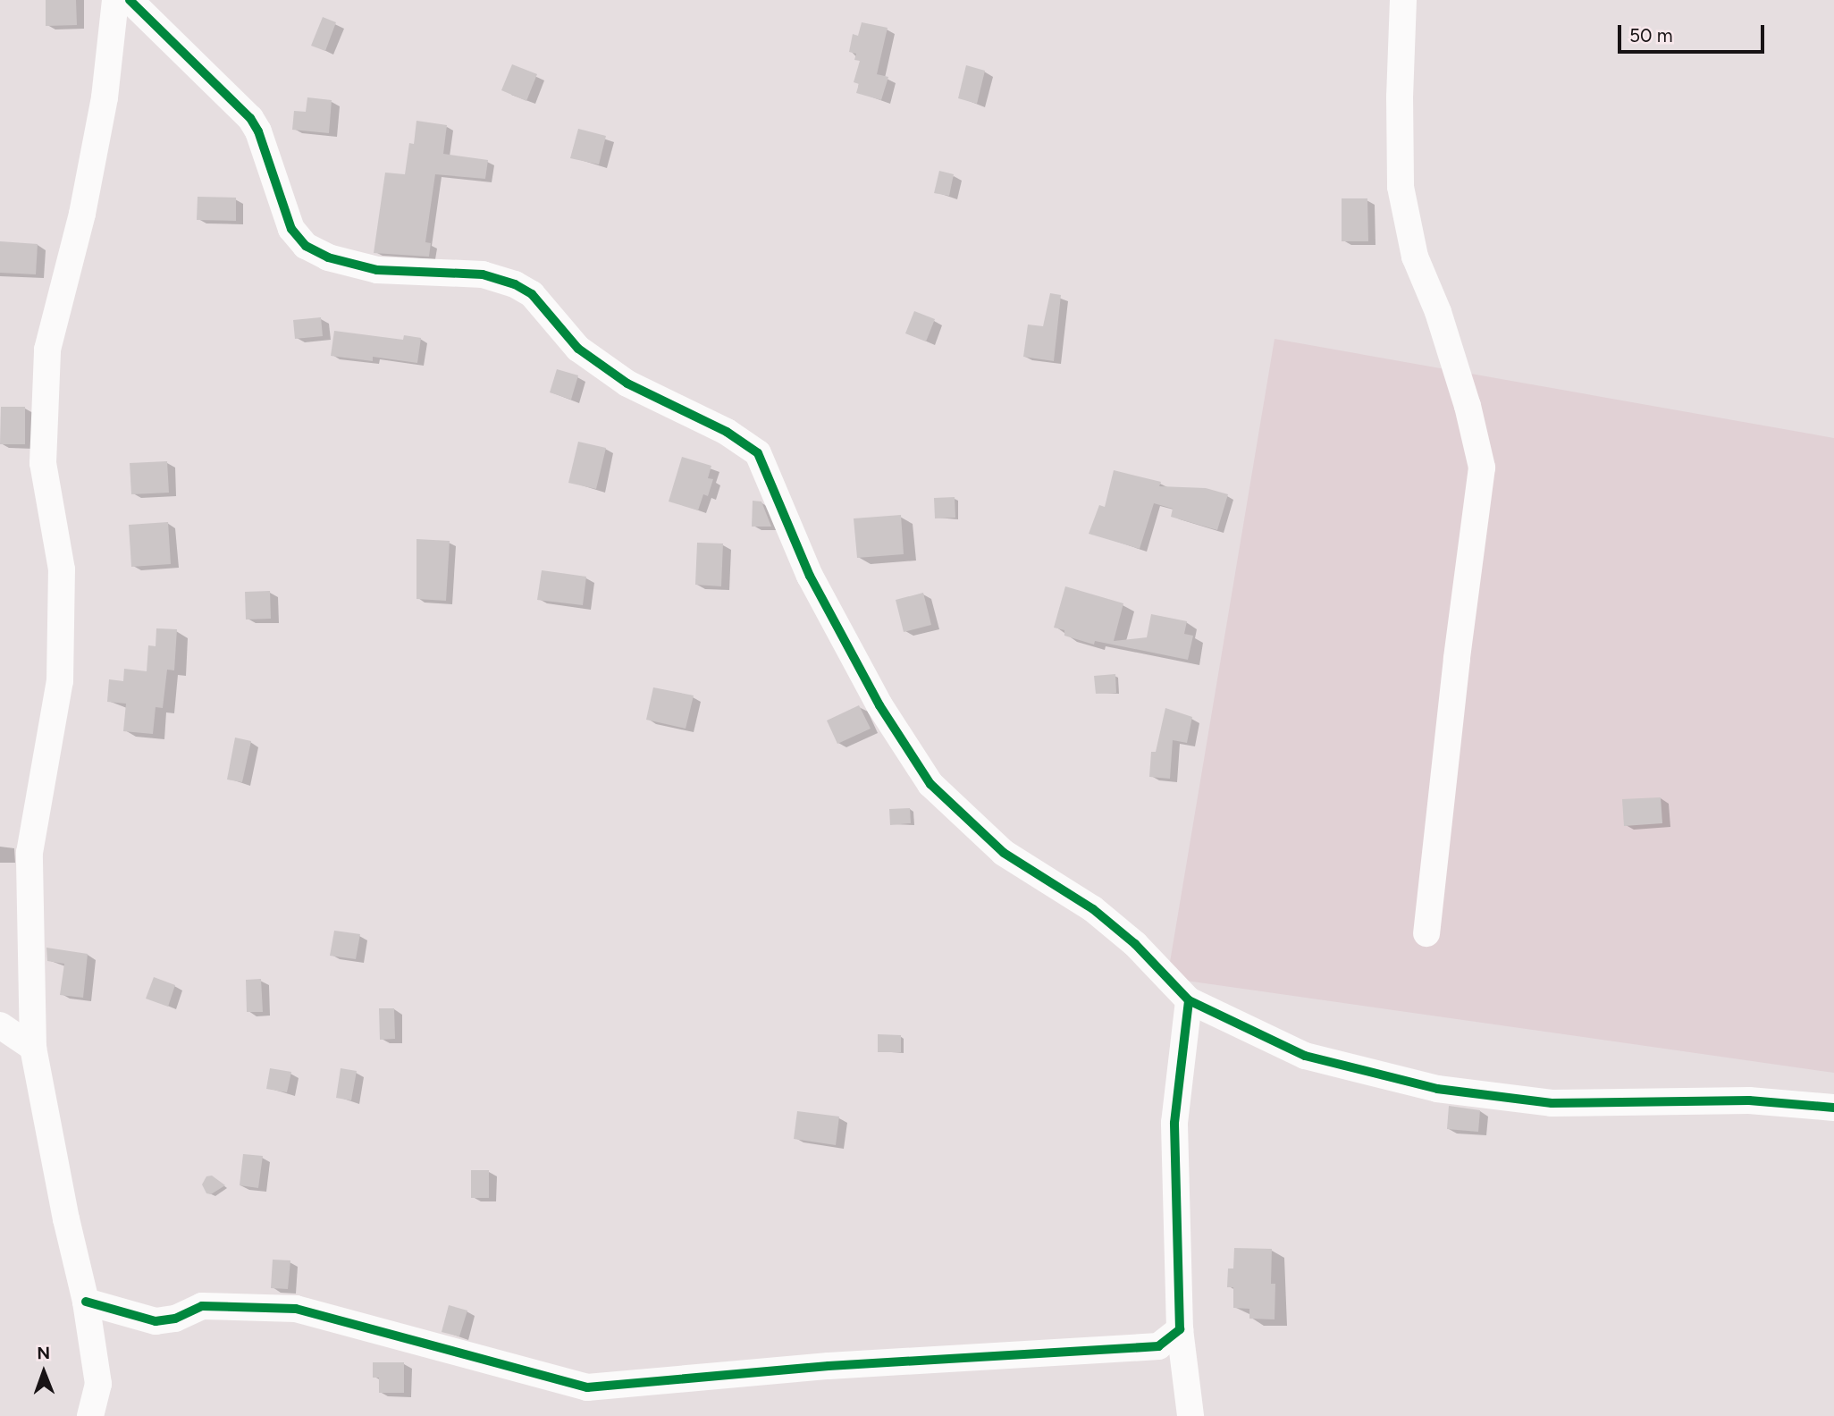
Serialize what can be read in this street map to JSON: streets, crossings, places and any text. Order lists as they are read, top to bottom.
{
  "scale_bar": "50 m",
  "north": "top"
}
